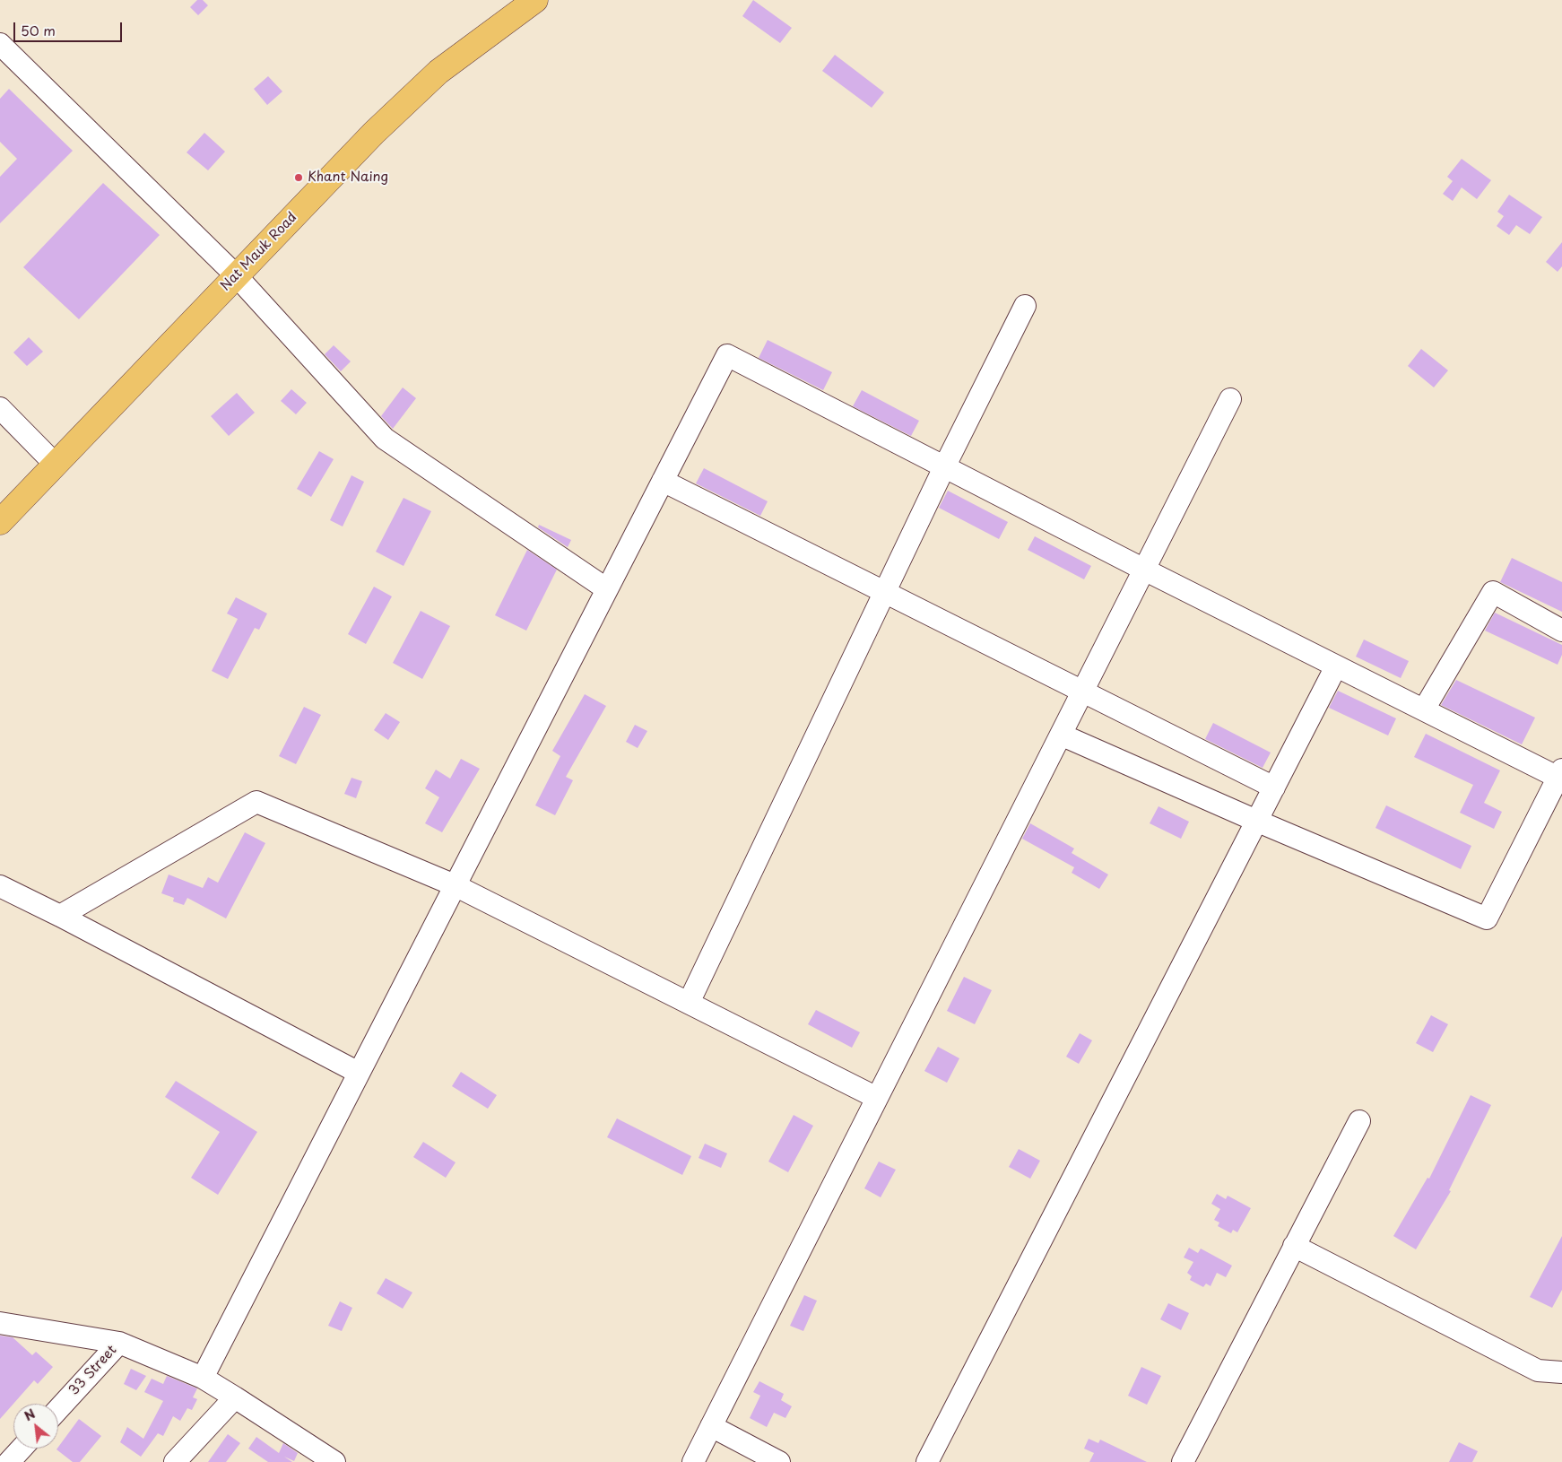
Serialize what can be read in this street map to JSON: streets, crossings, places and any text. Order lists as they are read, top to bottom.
{
  "streets": {
    "highway": ["Nat Mauk Road"],
    "street": ["33 Street"]
  },
  "places": ["Khant Naing"],
  "scale_bar": "50 m",
  "north": "top left"
}
